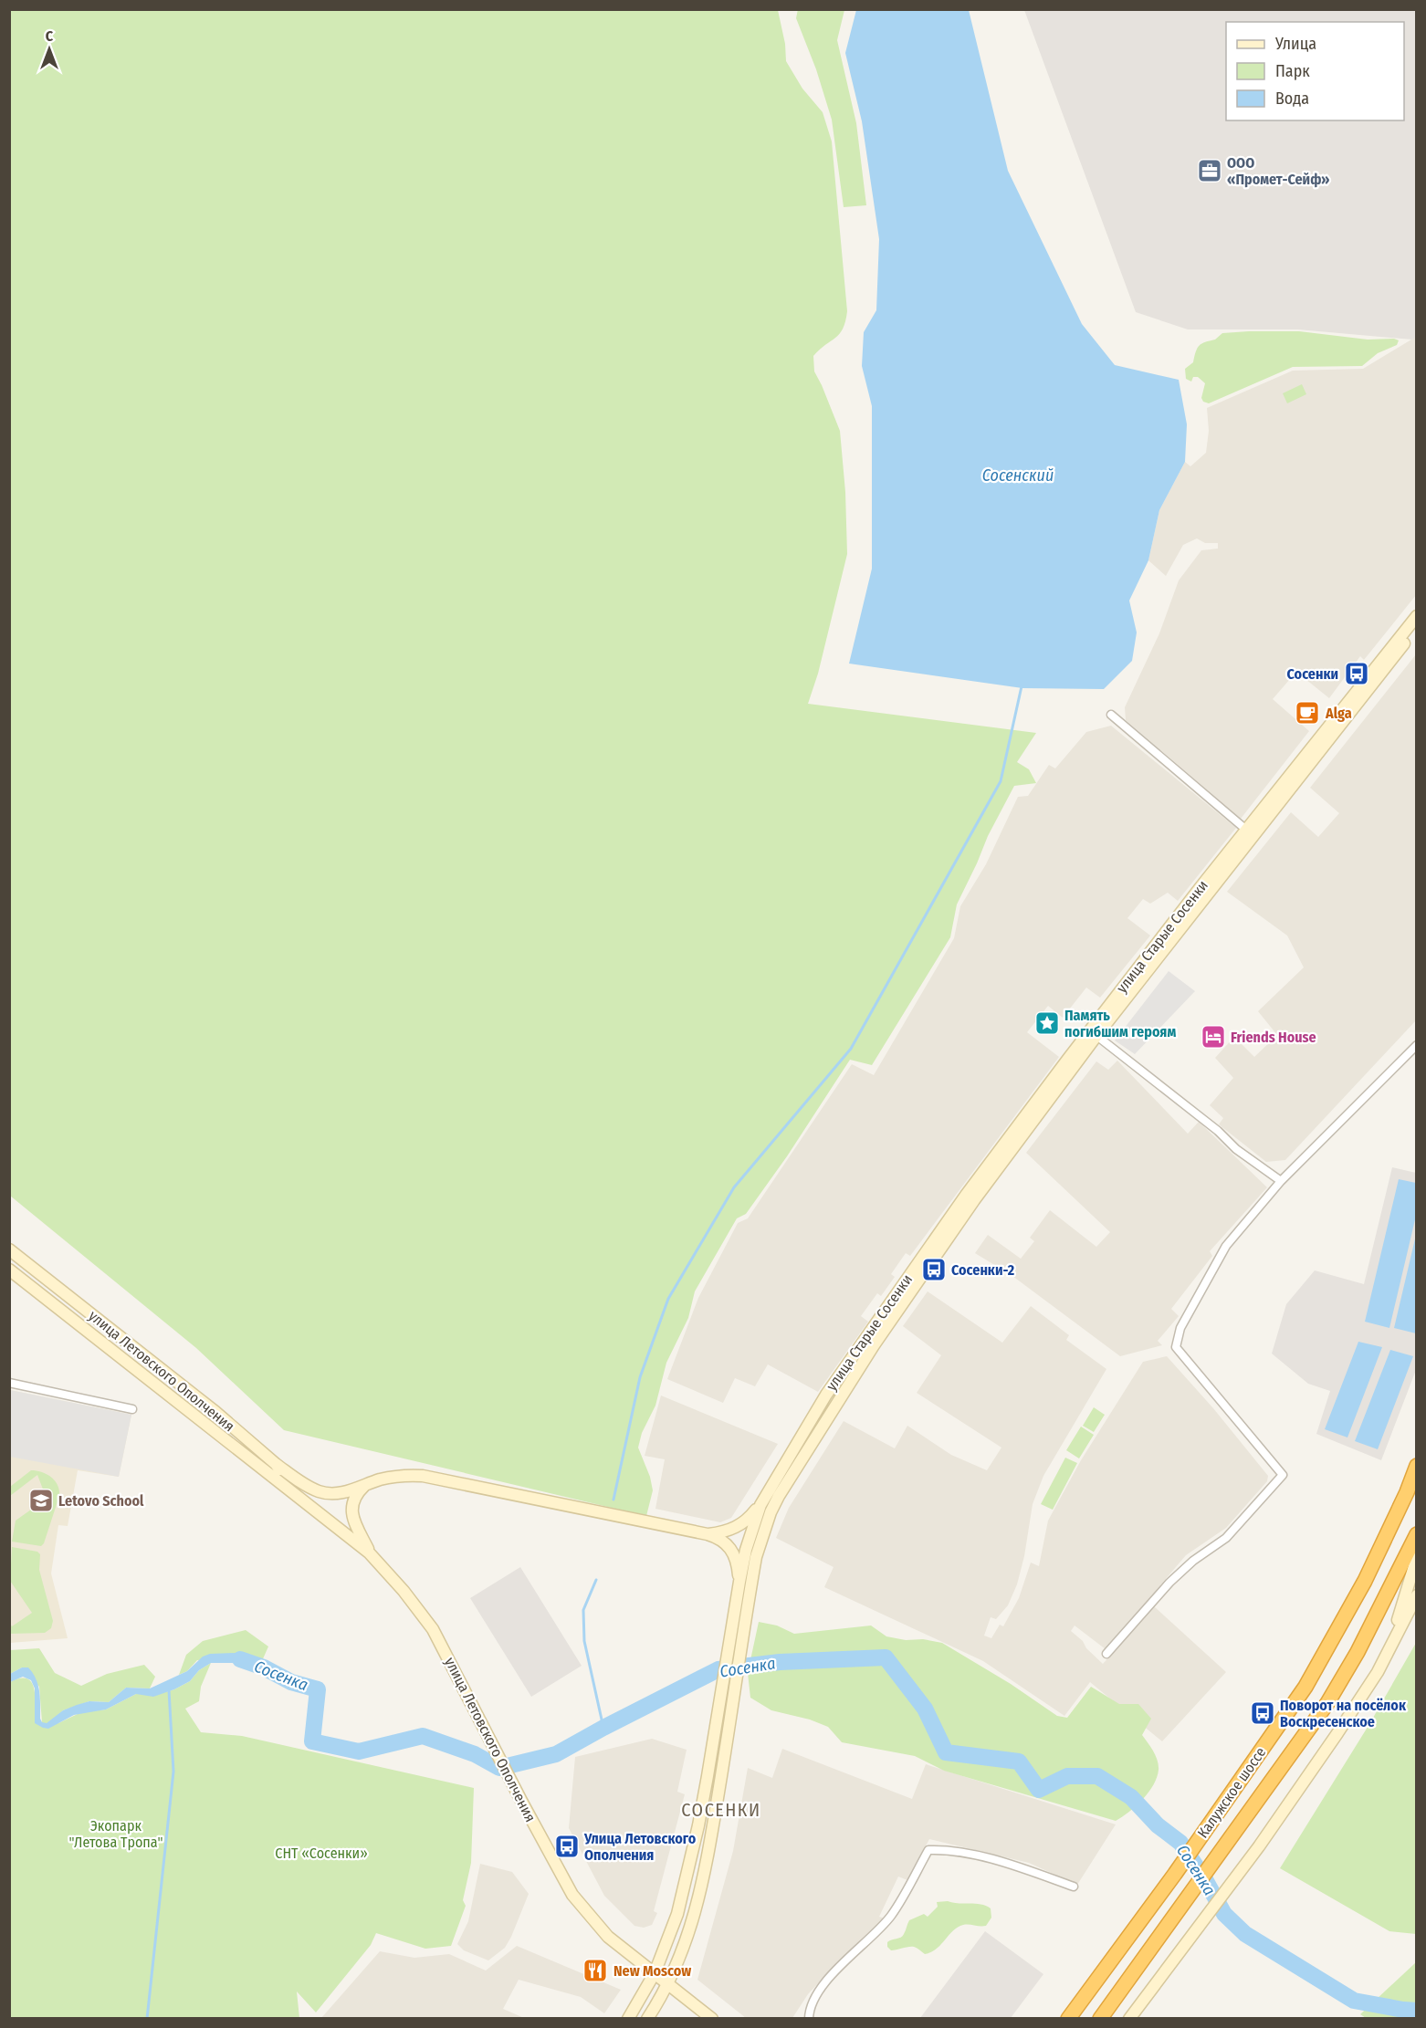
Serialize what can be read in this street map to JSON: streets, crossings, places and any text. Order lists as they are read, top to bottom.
{
  "streets": {
    "highway": ["Калужское шоссе"],
    "main road": ["улица Старые Сосенки", "улица Летовского Ополчения"]
  },
  "crossings": [
    ["улица Старые Сосенки", "улица Летовского Ополчения"]
  ],
  "districts": ["СОСЕНКИ"],
  "water": ["Сосенский", "Сосенка"],
  "parks": ["Экопарк \"Летова Тропа\"", "СНТ «Сосенки»"],
  "places": {
    "office": ["ООО «Промет-Сейф»"],
    "bus stop": [
      "Сосенки",
      "Сосенки-2",
      "Поворот на посёлок Воскресенское",
      "Улица Летовского Ополчения"
    ],
    "cafe": ["Alga"],
    "place": ["Память погибшим героям"],
    "hotel": ["Friends House"],
    "school or university": ["Letovo School"],
    "restaurant": ["New Moscow"]
  },
  "legend": ["Улица", "Парк", "Вода"],
  "north": "top"
}
